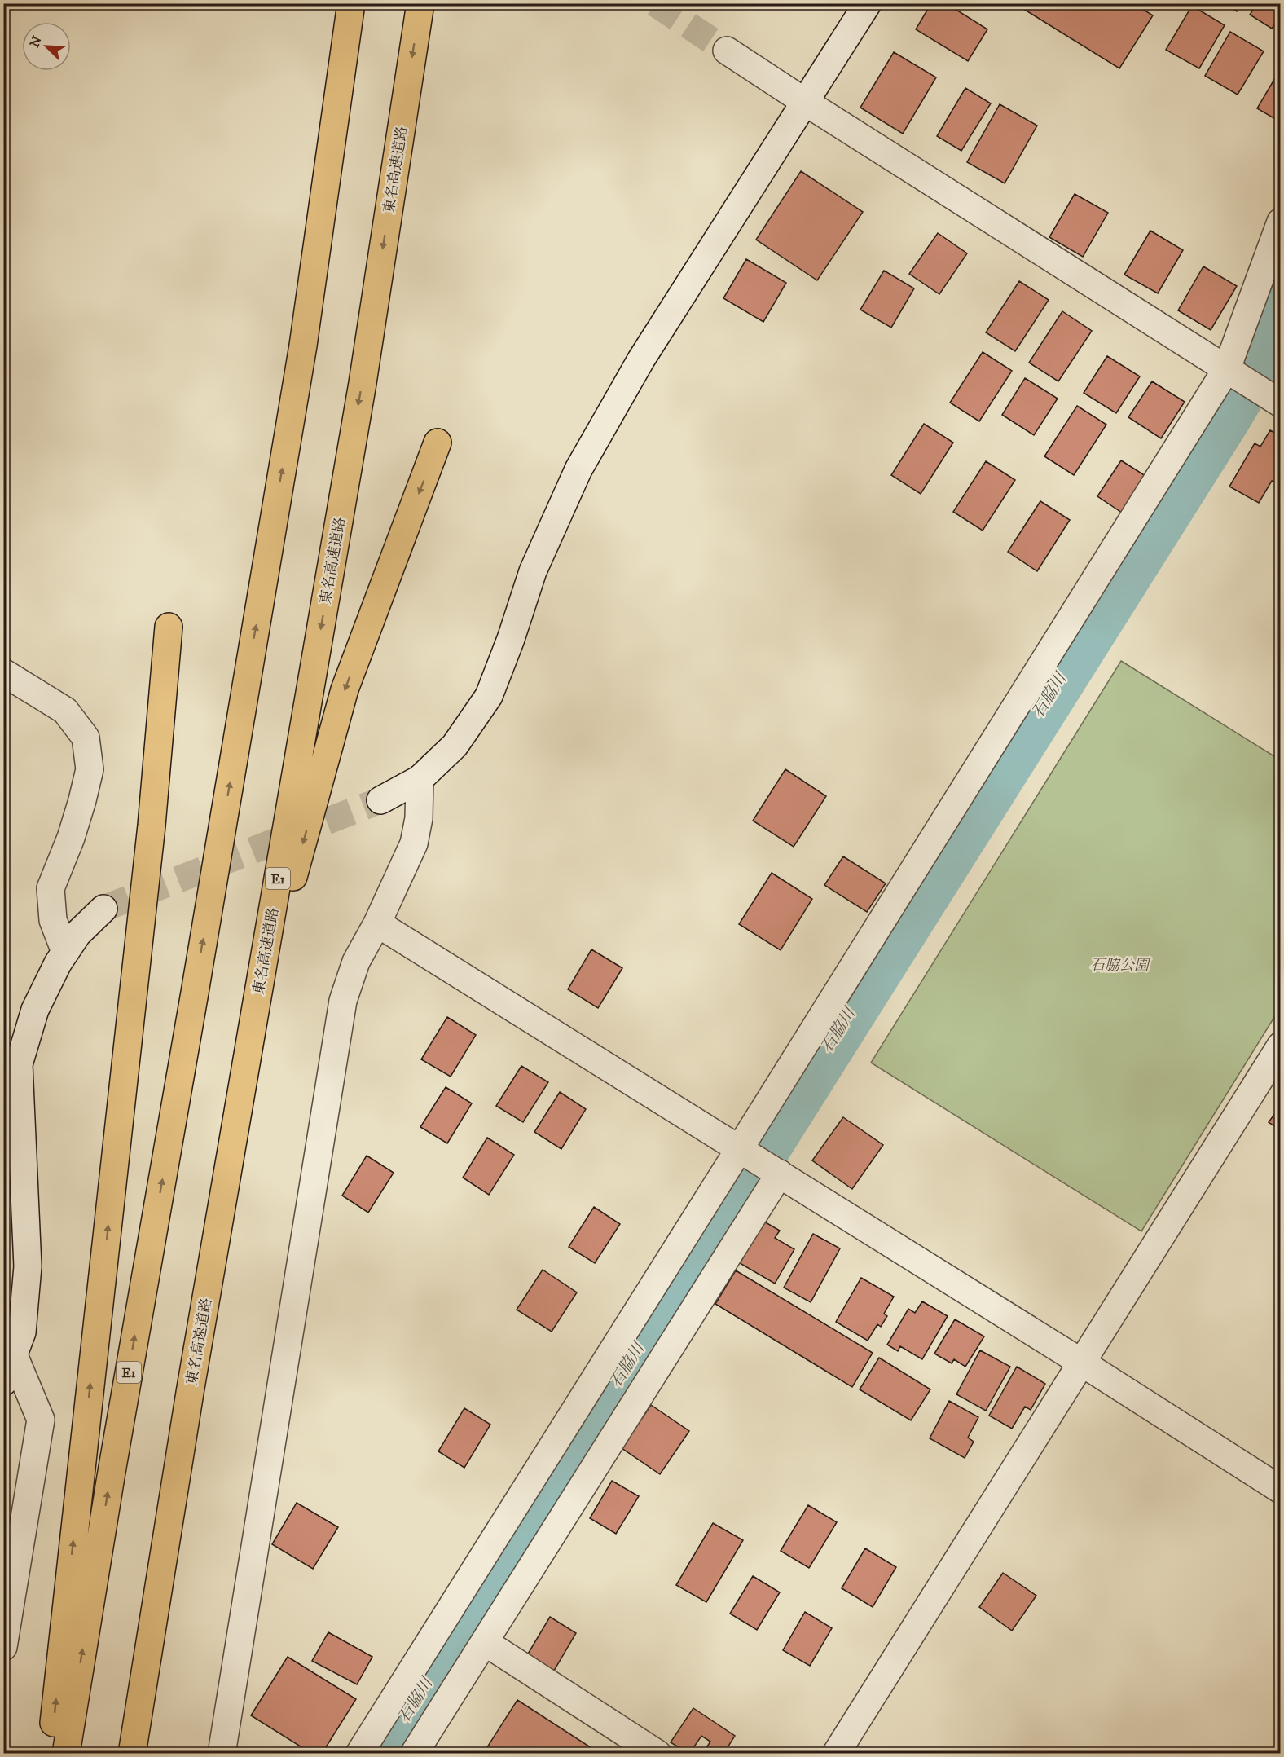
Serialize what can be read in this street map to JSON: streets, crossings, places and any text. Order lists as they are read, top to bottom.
{
  "streets": {
    "highway": ["東名高速道路", "E1"]
  },
  "water": ["石脇川"],
  "parks": ["石脇公園"],
  "north": "top left"
}
